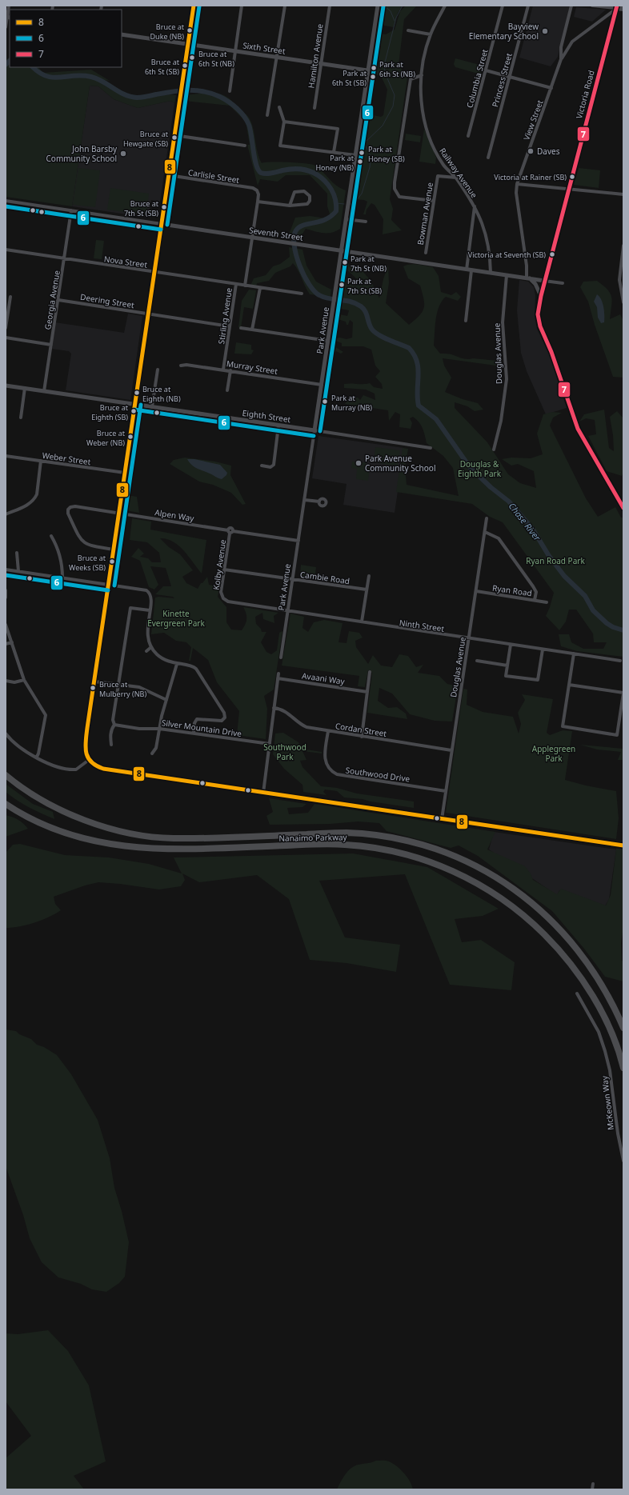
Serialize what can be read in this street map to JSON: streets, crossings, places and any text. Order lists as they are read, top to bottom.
{
  "streets": {
    "highway": ["Nanaimo Parkway"],
    "street": [
      "Sixth Street",
      "Hamilton Avenue",
      "Columbia Street",
      "Princess Street",
      "Victoria Road",
      "View Street",
      "Railway Avenue",
      "Carlisle Street",
      "Bowman Avenue",
      "Seventh Street",
      "Nova Street",
      "Georgia Avenue",
      "Deering Street",
      "Stirling Avenue",
      "Park Avenue",
      "Douglas Avenue",
      "Murray Street",
      "Eighth Street",
      "Weber Street",
      "Alpen Way",
      "Kolby Avenue",
      "Cambie Road",
      "Ryan Road",
      "Ninth Street",
      "Avaani Way",
      "Silver Mountain Drive",
      "Cordan Street",
      "Southwood Drive",
      "McKeown Way"
    ]
  },
  "crossings": [
    ["Sixth Street", "Hamilton Avenue"],
    ["Sixth Street", "Park Avenue"],
    ["Victoria Road", "Seventh Street"],
    ["View Street", "Seventh Street"],
    ["Railway Avenue", "Bowman Avenue"],
    ["Railway Avenue", "Seventh Street"],
    ["Carlisle Street", "Stirling Avenue"],
    ["Seventh Street", "Georgia Avenue"],
    ["Seventh Street", "Stirling Avenue"],
    ["Seventh Street", "Park Avenue"],
    ["Seventh Street", "Douglas Avenue"],
    ["Nova Street", "Georgia Avenue"],
    ["Nova Street", "Stirling Avenue"],
    ["Georgia Avenue", "Deering Street"],
    ["Georgia Avenue", "Eighth Street"],
    ["Deering Street", "Stirling Avenue"],
    ["Stirling Avenue", "Murray Street"],
    ["Park Avenue", "Murray Street"],
    ["Park Avenue", "Eighth Street"],
    ["Park Avenue", "Alpen Way"],
    ["Park Avenue", "Cambie Road"],
    ["Park Avenue", "Ninth Street"],
    ["Douglas Avenue", "Ryan Road"],
    ["Douglas Avenue", "Ninth Street"],
    ["Douglas Avenue", "Cordan Street"],
    ["Douglas Avenue", "Southwood Drive"],
    ["Alpen Way", "Kolby Avenue"],
    ["Kolby Avenue", "Cambie Road"],
    ["Kolby Avenue", "Ninth Street"],
    ["Cordan Street", "Southwood Drive"]
  ],
  "water": ["Chase River"],
  "parks": [
    "Douglas & Eighth Park",
    "Ryan Road Park",
    "Kinette Evergreen Park",
    "Southwood Park",
    "Applegreen Park"
  ],
  "places": [
    "Bruce at Duke (NB)",
    "Bayview Elementary School",
    "Bruce at 6th St (NB)",
    "Bruce at 6th St (SB)",
    "Park at 6th St (NB)",
    "Park at 6th St (SB)",
    "Bruce at Hewgate (SB)",
    "Daves",
    "Park at Honey (SB)",
    "John Barsby Community School",
    "Park at Honey (NB)",
    "Victoria at Rainer (SB)",
    "Bruce at 7th St (SB)",
    "Victoria at Seventh (SB)",
    "Park at 7th St (NB)",
    "Park at 7th St (SB)",
    "Bruce at Eighth (NB)",
    "Park at Murray (NB)",
    "Bruce at Eighth (SB)",
    "Bruce at Weber (NB)",
    "Park Avenue Community School",
    "Bruce at Weeks (SB)",
    "Bruce at Mulberry (NB)"
  ],
  "lines": ["transit line 8", "transit line 7", "transit line 6"],
  "legend": ["8", "6", "7"]
}
